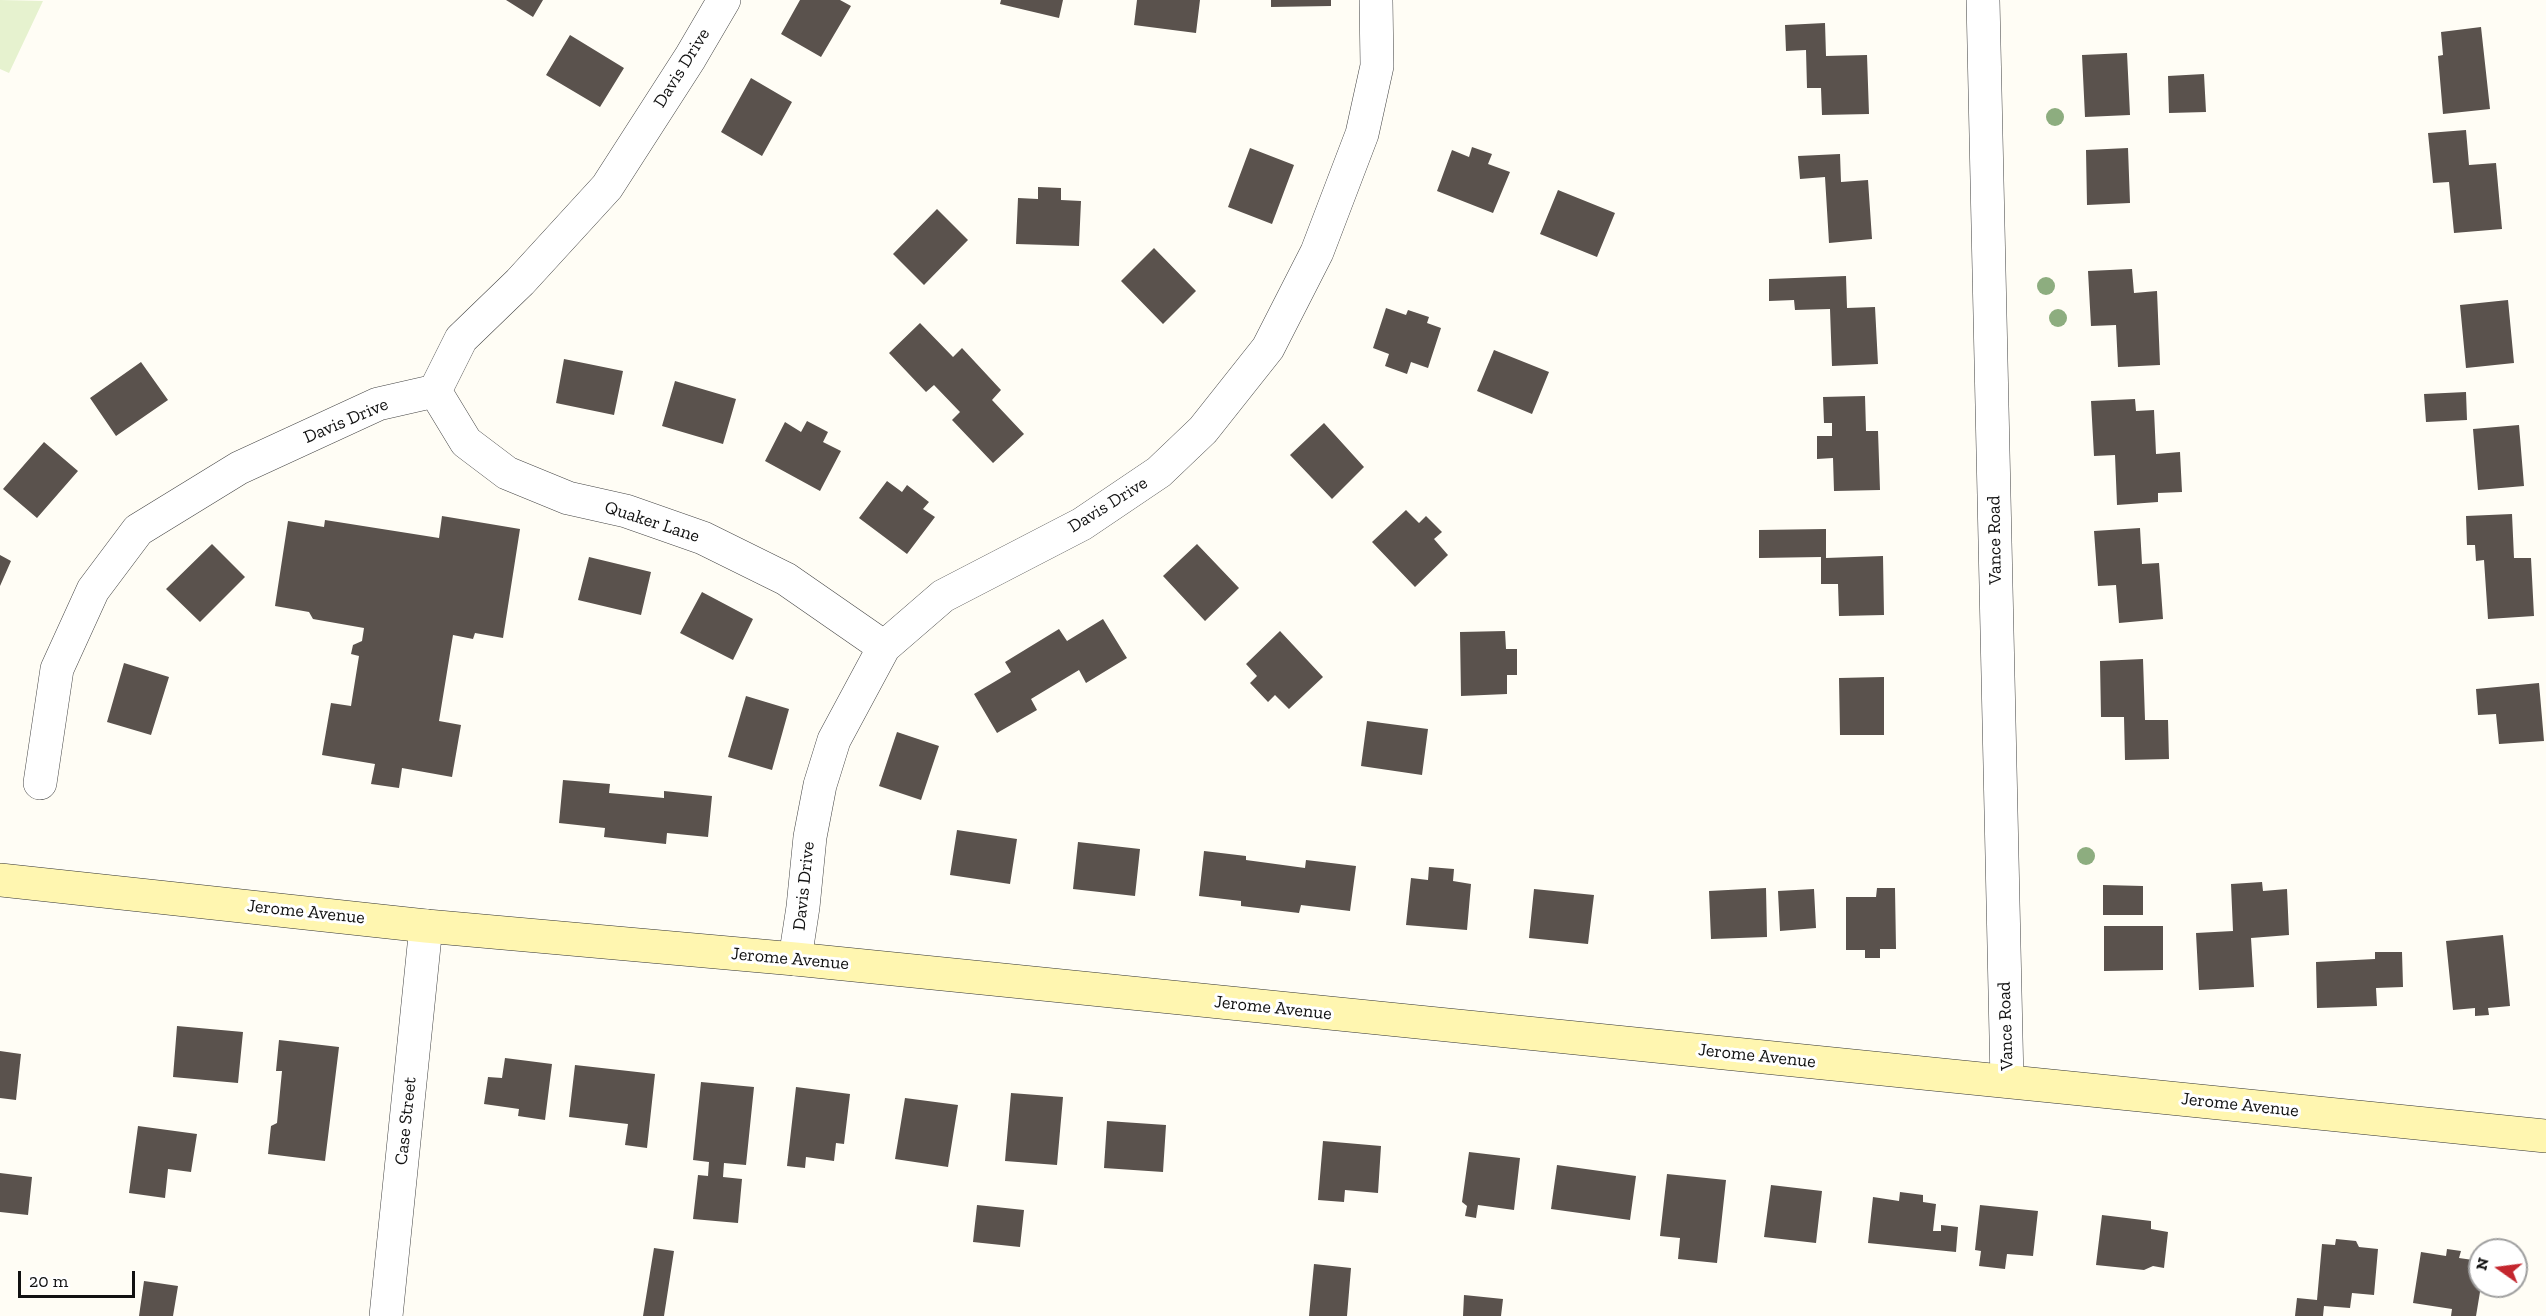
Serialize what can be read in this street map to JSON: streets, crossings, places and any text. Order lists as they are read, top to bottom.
{
  "streets": {
    "main road": ["Jerome Avenue"],
    "street": [
      "Davis Drive",
      "Quaker Lane",
      "Vance Road",
      "Case Street"
    ]
  },
  "crossings": [
    ["Davis Drive", "Quaker Lane"],
    ["Davis Drive", "Jerome Avenue"],
    ["Vance Road", "Jerome Avenue"],
    ["Jerome Avenue", "Case Street"]
  ],
  "scale_bar": "20 m",
  "north": "left"
}
